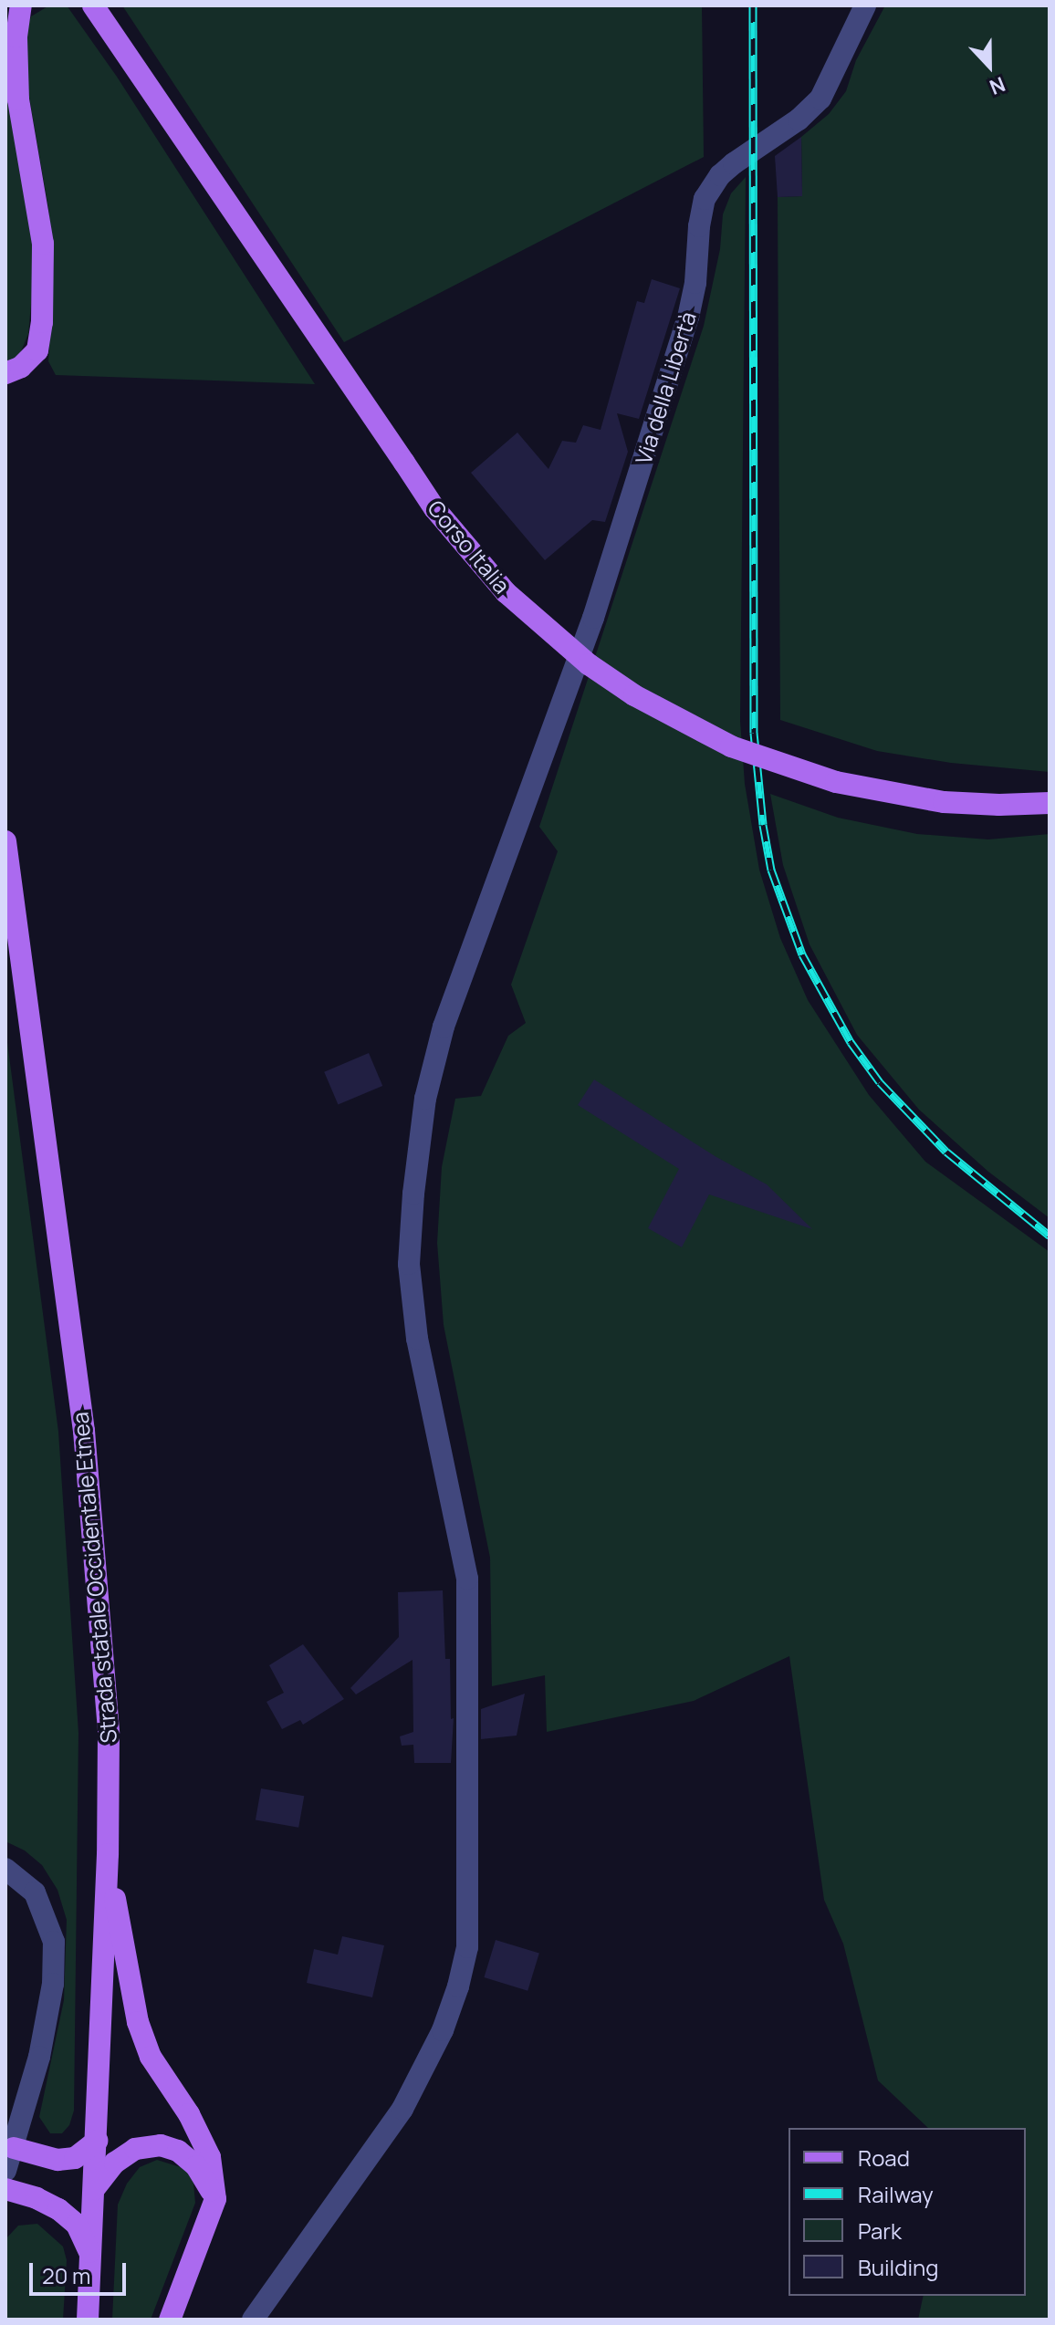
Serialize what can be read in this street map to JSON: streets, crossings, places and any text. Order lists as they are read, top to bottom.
{
  "streets": {
    "main road": ["Corso Italia", "Strada statale Occidentale Etnea"],
    "street": ["Via della Libertà"]
  },
  "legend": [
    "Road",
    "Railway",
    "Park",
    "Building"
  ],
  "scale_bar": "20 m",
  "north": "bottom"
}
